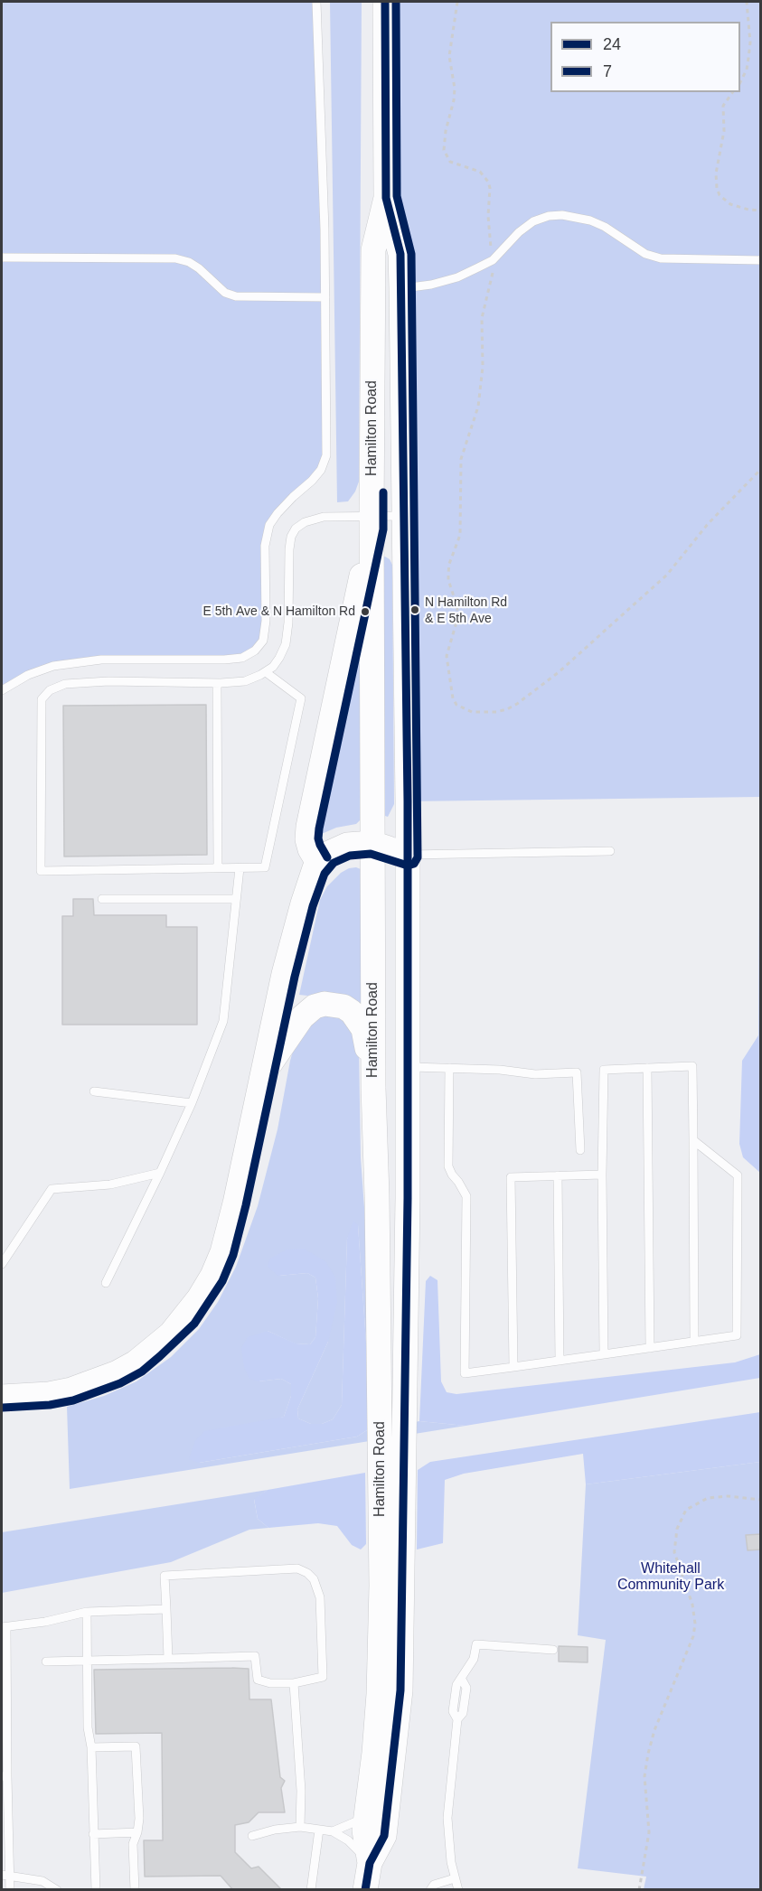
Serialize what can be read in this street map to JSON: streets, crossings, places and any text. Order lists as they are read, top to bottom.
{
  "streets": {
    "main road": ["Hamilton Road"]
  },
  "parks": ["Whitehall Community Park"],
  "places": ["N Hamilton Rd & E 5th Ave", "E 5th Ave & N Hamilton Rd"],
  "lines": ["transit line 24", "transit line 7"],
  "legend": ["24", "7"]
}
